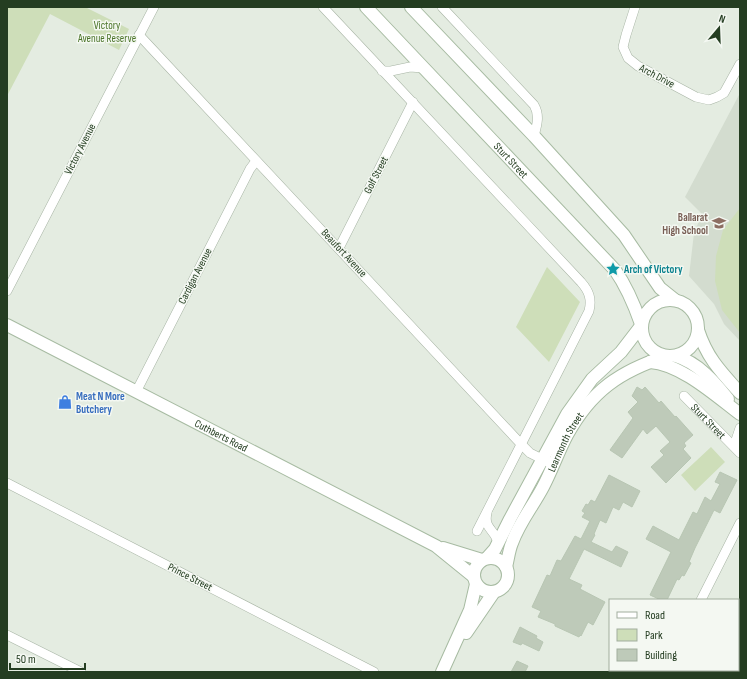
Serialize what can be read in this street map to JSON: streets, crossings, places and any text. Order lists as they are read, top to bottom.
{
  "streets": {
    "street": [
      "Arch Drive",
      "Victory Avenue",
      "Sturt Street",
      "Golf Street",
      "Beaufort Avenue",
      "Cardigan Avenue",
      "Cuthberts Road",
      "Learmonth Street",
      "Prince Street"
    ]
  },
  "crossings": [
    ["Victory Avenue", "Beaufort Avenue"],
    ["Sturt Street", "Learmonth Street"],
    ["Golf Street", "Beaufort Avenue"],
    ["Beaufort Avenue", "Cardigan Avenue"],
    ["Beaufort Avenue", "Learmonth Street"],
    ["Cardigan Avenue", "Cuthberts Road"],
    ["Cuthberts Road", "Learmonth Street"]
  ],
  "parks": ["Victory Avenue Reserve"],
  "places": {
    "school or university": ["Ballarat High School"],
    "place": ["Arch of Victory"],
    "shop": ["Meat N More Butchery"]
  },
  "legend": ["Road", "Park", "Building"],
  "scale_bar": "50 m",
  "north": "top"
}
